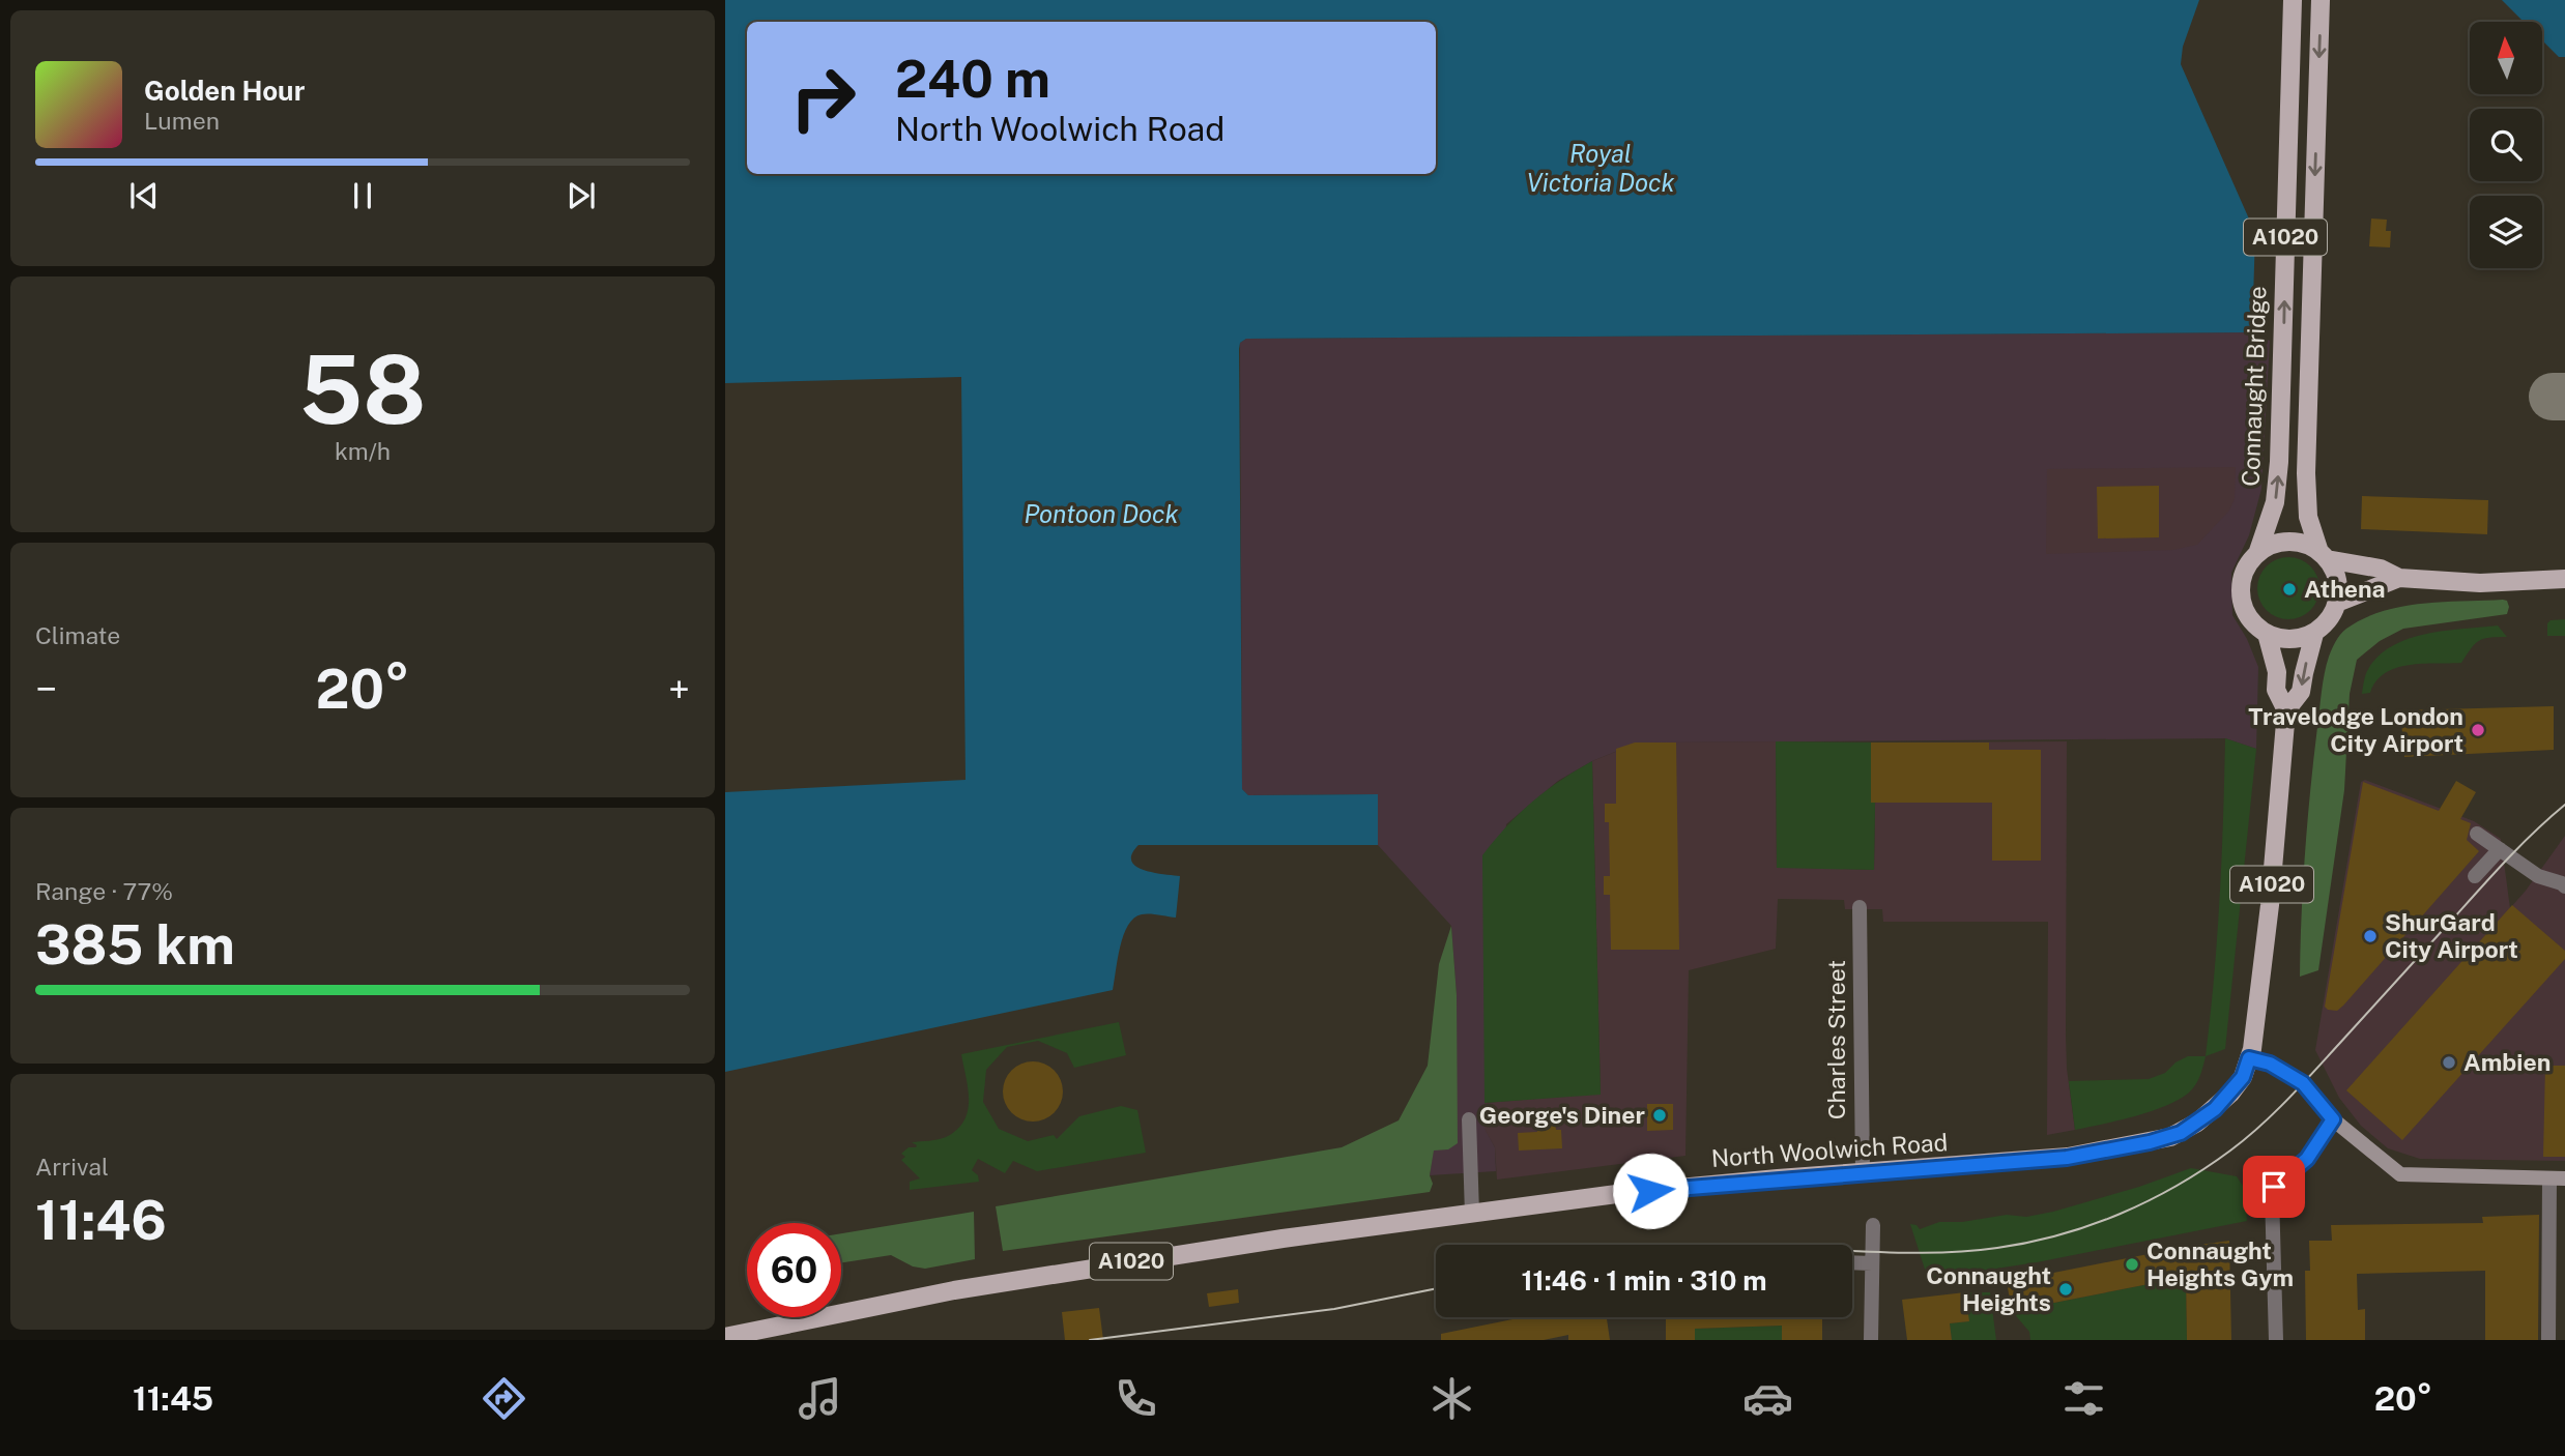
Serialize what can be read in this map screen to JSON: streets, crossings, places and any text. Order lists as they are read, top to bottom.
{
  "streets": {
    "main road": ["A1020", "Connaught Bridge", "North Woolwich Road"],
    "street": ["Charles Street"]
  },
  "crossings": [
    ["A1020", "Connaught Bridge"],
    ["A1020", "North Woolwich Road"],
    ["Charles Street", "North Woolwich Road"]
  ],
  "water": ["Royal Victoria Dock", "Pontoon Dock"],
  "places": [
    "Athena",
    "Travelodge London City Airport",
    "ShurGard City Airport",
    "Ambien",
    "George's Diner",
    "Connaught Heights Gym",
    "Connaught Heights"
  ],
  "north": "top",
  "page": {
    "turn": ["240 m", "North Woolwich Road"],
    "song": ["Golden Hour", "Lumen"],
    "tile": [
      ["58", "km/h"],
      "Climate",
      ["Range · 77%", "385 km"],
      ["Arrival", "11:46"]
    ],
    "heat": ["−", "20°", "+"],
    "limit": "60",
    "trip": "11:46 · 1 min · 310 m",
    "tabs": ["11:45", "20°"]
  }
}
